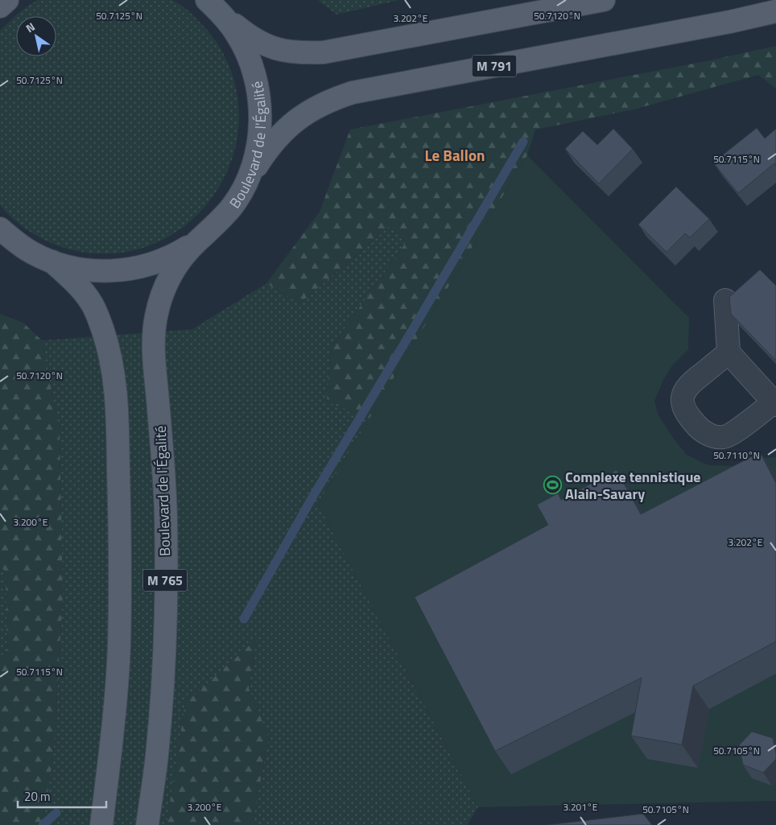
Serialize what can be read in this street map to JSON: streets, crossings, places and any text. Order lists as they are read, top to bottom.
{
  "streets": {
    "main road": ["M 791", "Boulevard de l'Égalité", "M 765"]
  },
  "crossings": [
    ["M 791", "Boulevard de l'Égalité"]
  ],
  "districts": ["Le Ballon"],
  "places": {
    "sports": ["Complexe tennistique Alain-Savary"]
  },
  "scale_bar": "20 m",
  "north": "top left",
  "coordinates": [
    "50.7125°N",
    "50.7120°N",
    "3.202°E",
    "50.7115°N",
    "50.7110°N",
    "3.200°E",
    "50.7105°N",
    "3.201°E"
  ]
}
